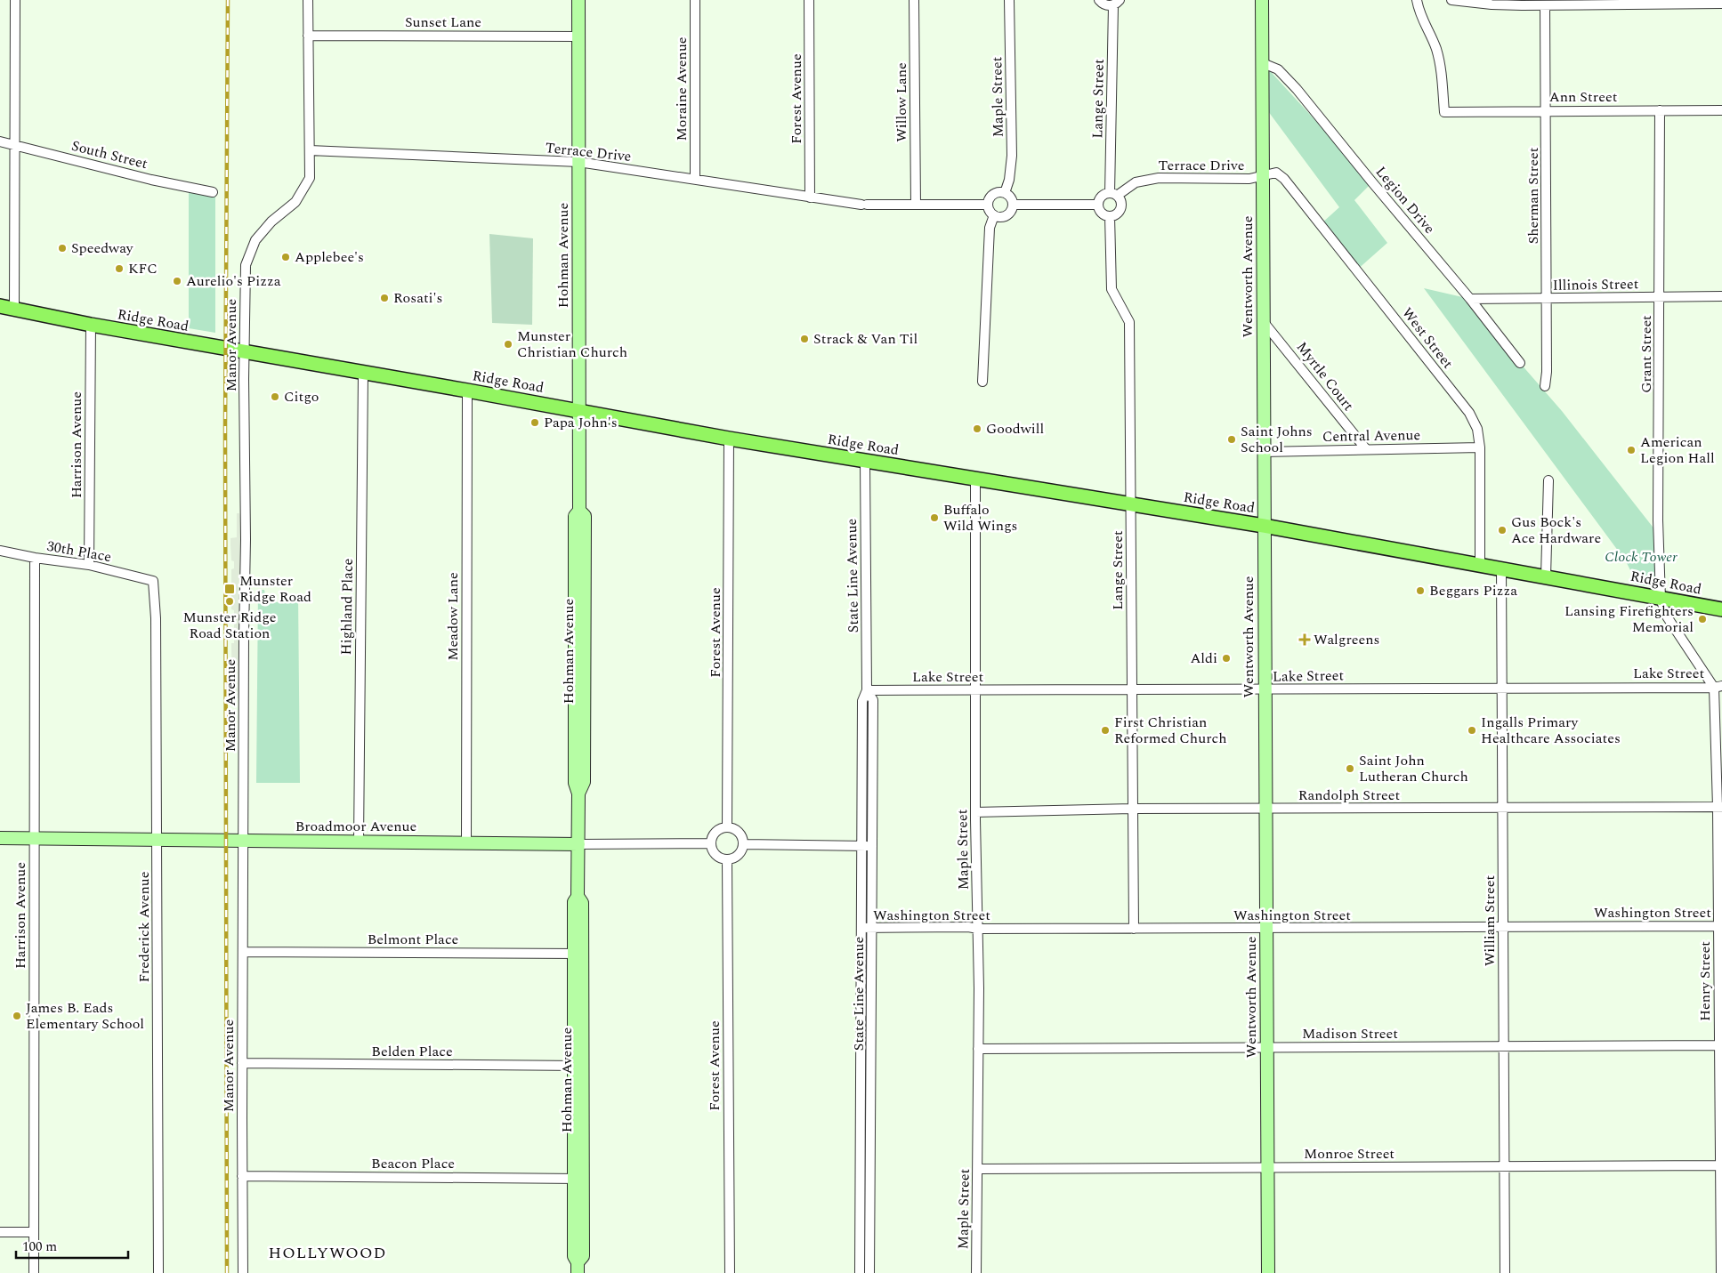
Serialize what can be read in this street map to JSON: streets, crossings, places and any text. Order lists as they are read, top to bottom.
{
  "streets": {
    "main road": ["Ridge Road"],
    "street": [
      "Sunset Lane",
      "Moraine Avenue",
      "Maple Street",
      "Ann Street",
      "Forest Avenue",
      "Lange Street",
      "Willow Lane",
      "Terrace Drive",
      "South Street",
      "Sherman Street",
      "Legion Drive",
      "Hohman Avenue",
      "Wentworth Avenue",
      "Illinois Street",
      "West Street",
      "Manor Avenue",
      "Grant Street",
      "Myrtle Court",
      "Central Avenue",
      "Harrison Avenue",
      "30th Place",
      "State Line Avenue",
      "Highland Place",
      "Meadow Lane",
      "Lake Street",
      "Randolph Street",
      "Broadmoor Avenue",
      "Washington Street",
      "William Street",
      "Frederick Avenue",
      "Belmont Place",
      "Henry Street",
      "Madison Street",
      "Belden Place",
      "Monroe Street",
      "Beacon Place"
    ]
  },
  "crossings": [
    ["Sunset Lane", "Hohman Avenue"],
    ["Sunset Lane", "Manor Avenue"],
    ["Moraine Avenue", "Terrace Drive"],
    ["Maple Street", "Terrace Drive"],
    ["Maple Street", "Ridge Road"],
    ["Maple Street", "Lake Street"],
    ["Maple Street", "Randolph Street"],
    ["Maple Street", "Washington Street"],
    ["Maple Street", "Madison Street"],
    ["Maple Street", "Monroe Street"],
    ["Ann Street", "Sherman Street"],
    ["Ann Street", "Grant Street"],
    ["Forest Avenue", "Terrace Drive"],
    ["Forest Avenue", "Ridge Road"],
    ["Forest Avenue", "Broadmoor Avenue"],
    ["Lange Street", "Terrace Drive"],
    ["Lange Street", "Ridge Road"],
    ["Lange Street", "Lake Street"],
    ["Lange Street", "Randolph Street"],
    ["Lange Street", "Washington Street"],
    ["Willow Lane", "Terrace Drive"],
    ["Terrace Drive", "Hohman Avenue"],
    ["Terrace Drive", "Wentworth Avenue"],
    ["Terrace Drive", "West Street"],
    ["Terrace Drive", "Manor Avenue"],
    ["Sherman Street", "Illinois Street"],
    ["Legion Drive", "Wentworth Avenue"],
    ["Legion Drive", "Illinois Street"],
    ["Hohman Avenue", "Ridge Road"],
    ["Hohman Avenue", "Broadmoor Avenue"],
    ["Hohman Avenue", "Belmont Place"],
    ["Hohman Avenue", "Belden Place"],
    ["Hohman Avenue", "Beacon Place"],
    ["Wentworth Avenue", "Ridge Road"],
    ["Wentworth Avenue", "West Street"],
    ["Wentworth Avenue", "Myrtle Court"],
    ["Wentworth Avenue", "Central Avenue"],
    ["Wentworth Avenue", "Lake Street"],
    ["Wentworth Avenue", "Randolph Street"],
    ["Wentworth Avenue", "Washington Street"],
    ["Wentworth Avenue", "Madison Street"],
    ["Wentworth Avenue", "Monroe Street"],
    ["Illinois Street", "Grant Street"],
    ["Ridge Road", "West Street"],
    ["Ridge Road", "Manor Avenue"],
    ["Ridge Road", "Grant Street"],
    ["Ridge Road", "Harrison Avenue"],
    ["Ridge Road", "State Line Avenue"],
    ["Ridge Road", "Highland Place"],
    ["Ridge Road", "Meadow Lane"],
    ["Ridge Road", "William Street"],
    ["West Street", "Central Avenue"],
    ["Manor Avenue", "Broadmoor Avenue"],
    ["Manor Avenue", "Belmont Place"],
    ["Manor Avenue", "Belden Place"],
    ["Manor Avenue", "Beacon Place"],
    ["Myrtle Court", "Central Avenue"],
    ["Harrison Avenue", "30th Place"],
    ["Harrison Avenue", "Broadmoor Avenue"],
    ["30th Place", "Frederick Avenue"],
    ["State Line Avenue", "Lake Street"],
    ["State Line Avenue", "Washington Street"],
    ["Highland Place", "Broadmoor Avenue"],
    ["Meadow Lane", "Broadmoor Avenue"],
    ["Lake Street", "William Street"],
    ["Lake Street", "Henry Street"],
    ["Randolph Street", "William Street"],
    ["Randolph Street", "Henry Street"],
    ["Broadmoor Avenue", "Frederick Avenue"],
    ["Washington Street", "William Street"],
    ["Washington Street", "Henry Street"],
    ["William Street", "Madison Street"],
    ["William Street", "Monroe Street"],
    ["Henry Street", "Madison Street"],
    ["Henry Street", "Monroe Street"]
  ],
  "districts": ["HOLLYWOOD"],
  "parks": ["Clock Tower"],
  "places": {
    "other": [
      "Speedway",
      "Applebee's",
      "KFC",
      "Aurelio's Pizza",
      "Rosati's",
      "Strack & Van Til",
      "Munster Christian Church",
      "Citgo",
      "Papa John's",
      "Goodwill",
      "Saint Johns School",
      "American Legion Hall",
      "Buffalo Wild Wings",
      "Gus Bock's Ace Hardware",
      "Beggars Pizza",
      "Munster Ridge Road Station",
      "Lansing Firefighters Memorial",
      "Aldi",
      "First Christian Reformed Church",
      "Ingalls Primary Healthcare Associates",
      "Saint John Lutheran Church",
      "James B. Eads Elementary School"
    ],
    "transit": ["Munster Ridge Road"],
    "health": ["Walgreens"]
  },
  "scale_bar": "100 m"
}
